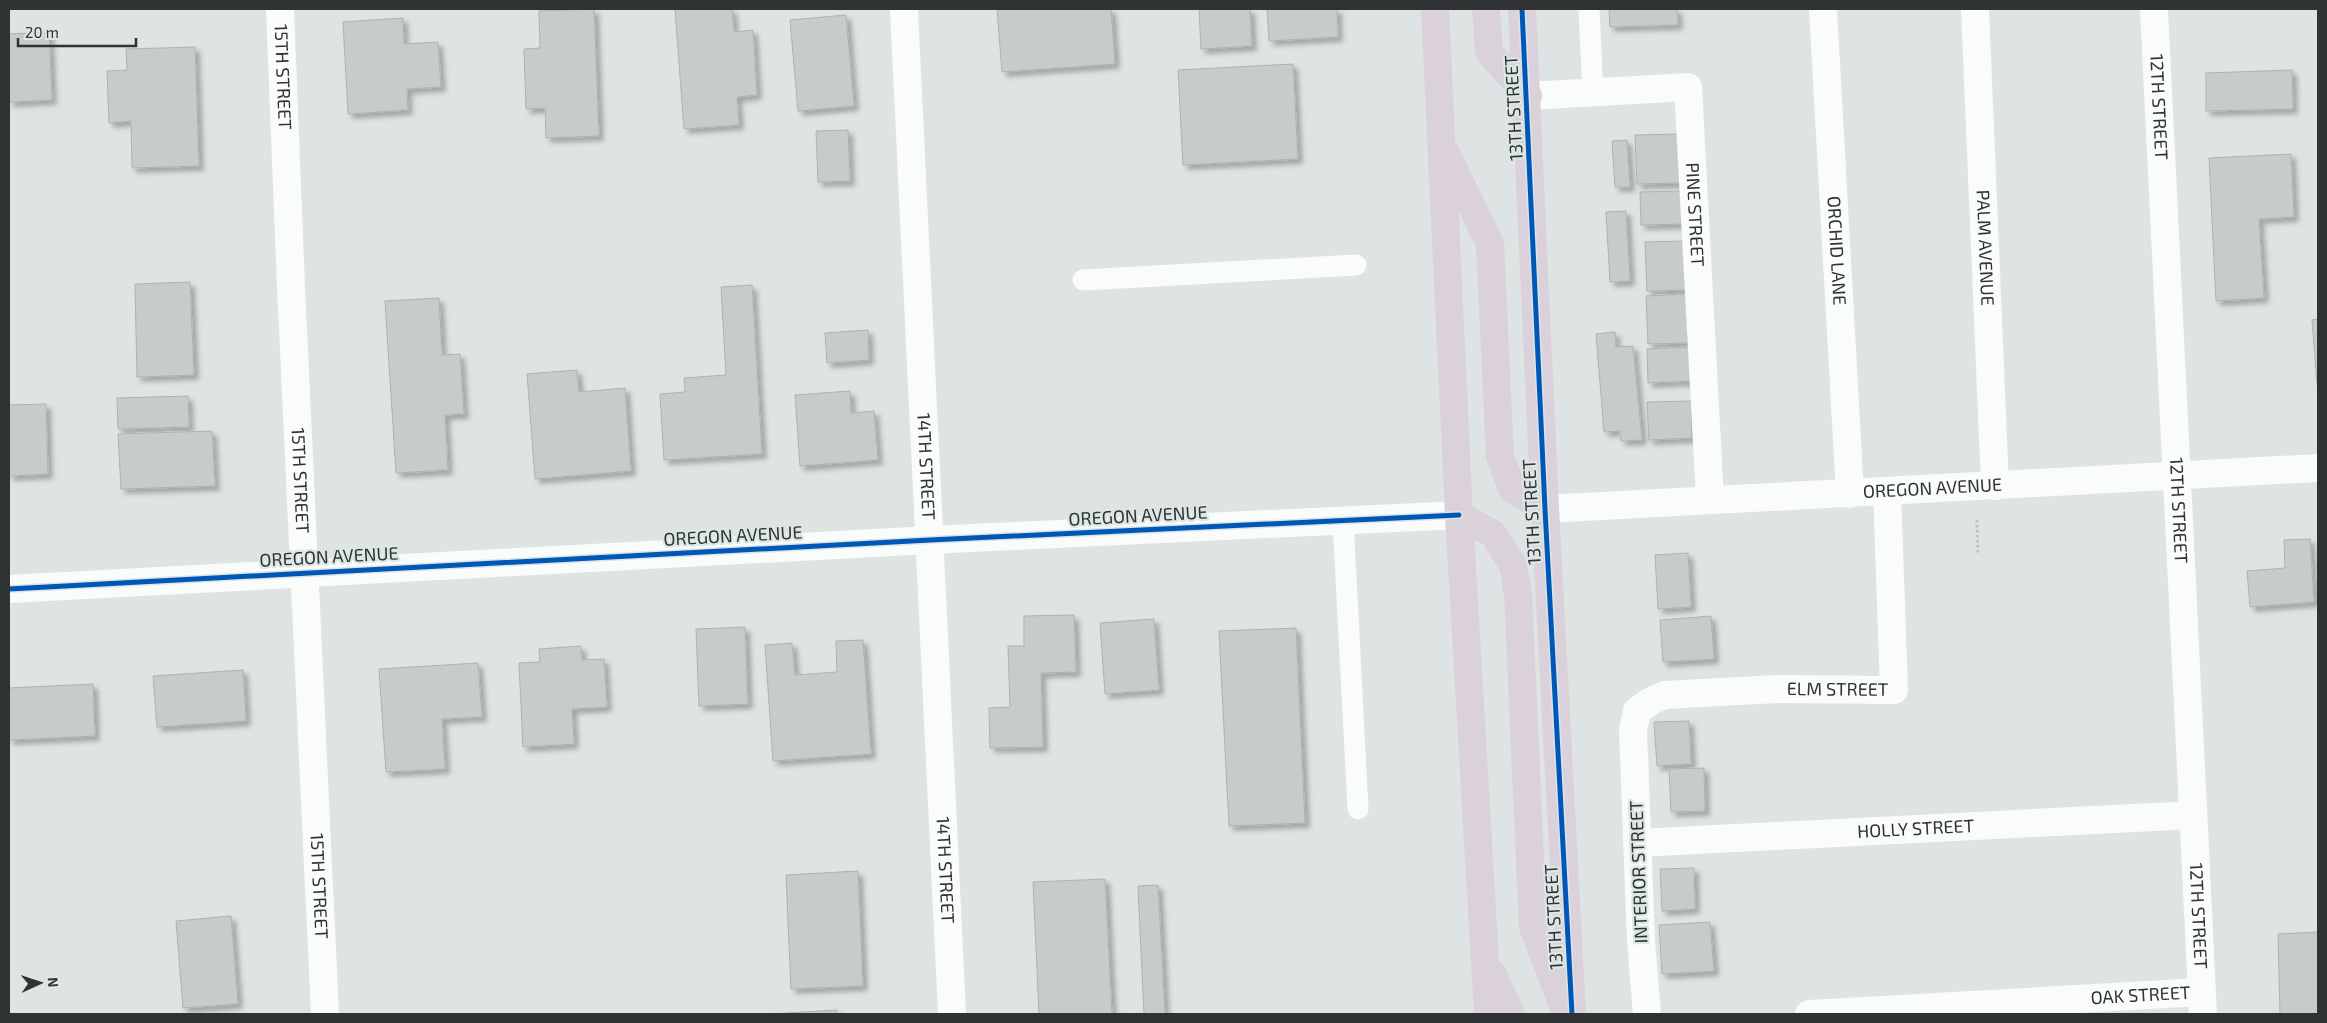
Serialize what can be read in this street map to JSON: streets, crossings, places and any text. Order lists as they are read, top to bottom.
{
  "streets": {
    "highway": ["13TH STREET"],
    "street": [
      "15TH STREET",
      "12TH STREET",
      "PINE STREET",
      "PALM AVENUE",
      "ORCHID LANE",
      "14TH STREET",
      "OREGON AVENUE",
      "ELM STREET",
      "HOLLY STREET",
      "INTERIOR STREET",
      "OAK STREET"
    ]
  },
  "crossings": [
    ["15TH STREET", "OREGON AVENUE"],
    ["12TH STREET", "OREGON AVENUE"],
    ["12TH STREET", "HOLLY STREET"],
    ["12TH STREET", "OAK STREET"],
    ["13TH STREET", "PINE STREET"],
    ["13TH STREET", "OREGON AVENUE"],
    ["PINE STREET", "OREGON AVENUE"],
    ["PALM AVENUE", "OREGON AVENUE"],
    ["ORCHID LANE", "OREGON AVENUE"],
    ["14TH STREET", "OREGON AVENUE"],
    ["OREGON AVENUE", "ELM STREET"],
    ["ELM STREET", "INTERIOR STREET"],
    ["HOLLY STREET", "INTERIOR STREET"]
  ],
  "scale_bar": "20 m",
  "north": "right"
}
